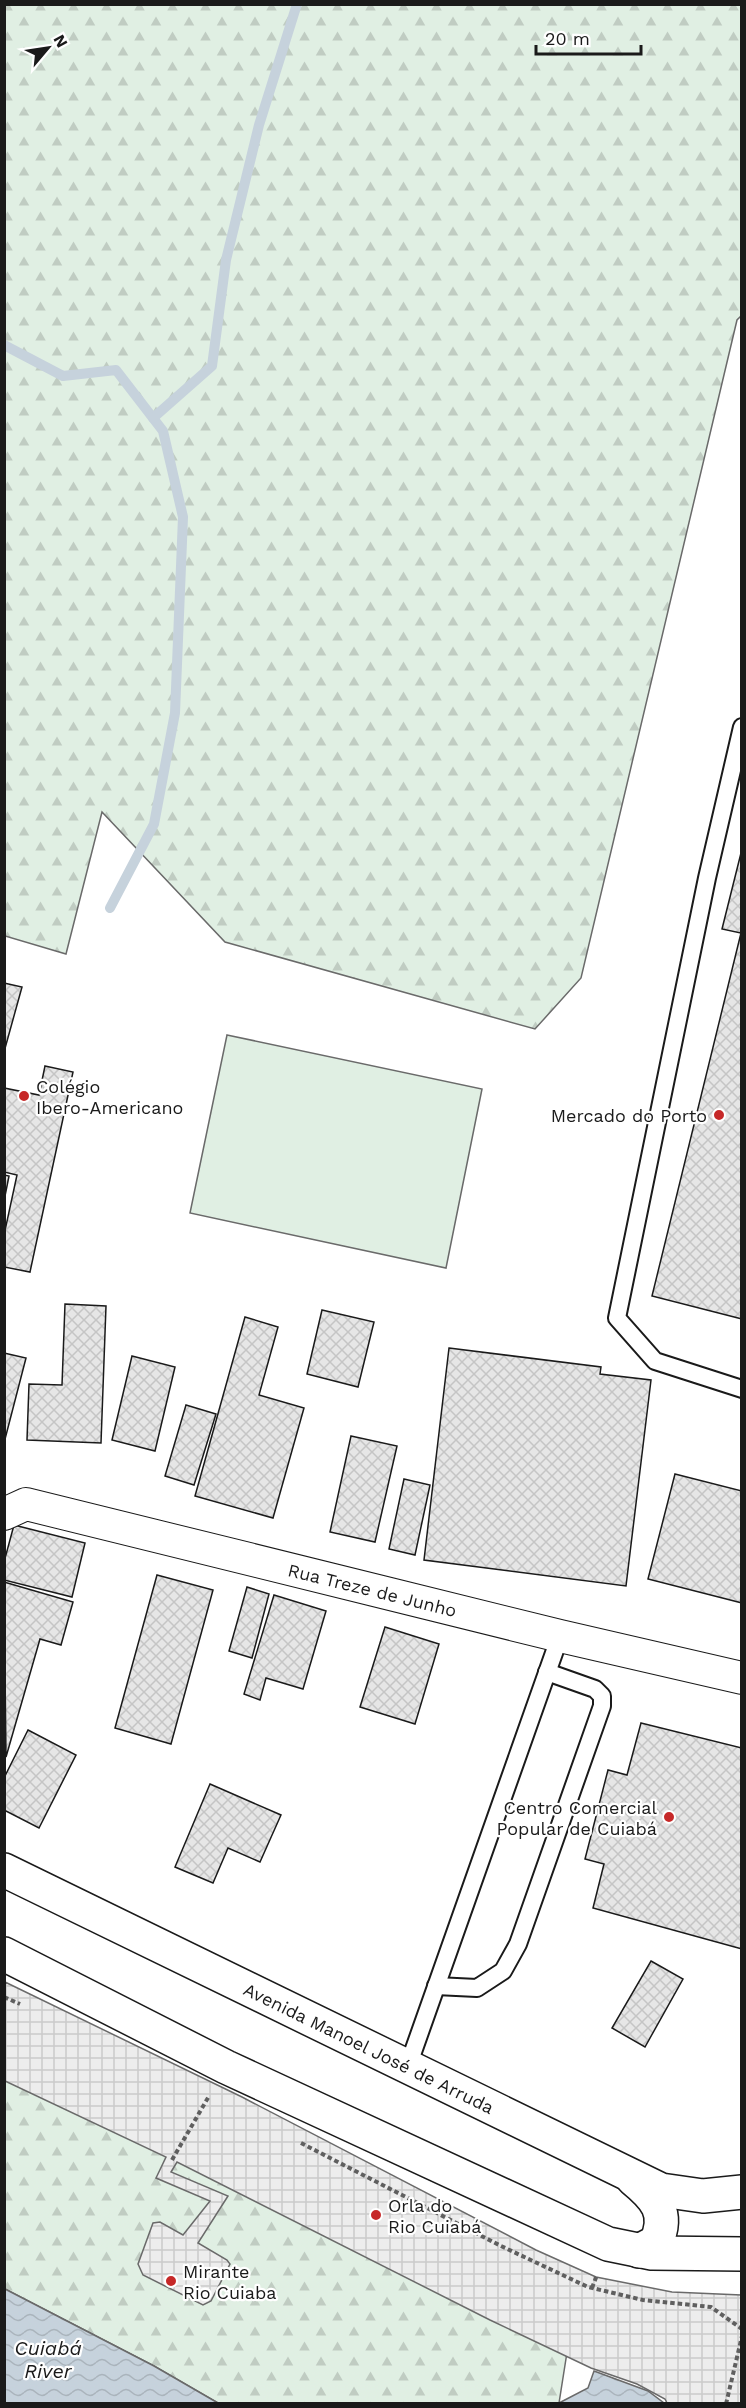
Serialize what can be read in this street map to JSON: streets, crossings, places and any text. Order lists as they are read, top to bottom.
{
  "streets": {
    "main road": ["Avenida Manoel José de Arruda"],
    "street": ["Rua Treze de Junho"]
  },
  "water": ["Cuiabá River"],
  "places": [
    "Colégio Ibero-Americano",
    "Mercado do Porto",
    "Centro Comercial Popular de Cuiabá",
    "Orla do Rio Cuiabá",
    "Mirante Rio Cuiaba"
  ],
  "scale_bar": "20 m",
  "north": "top right"
}
